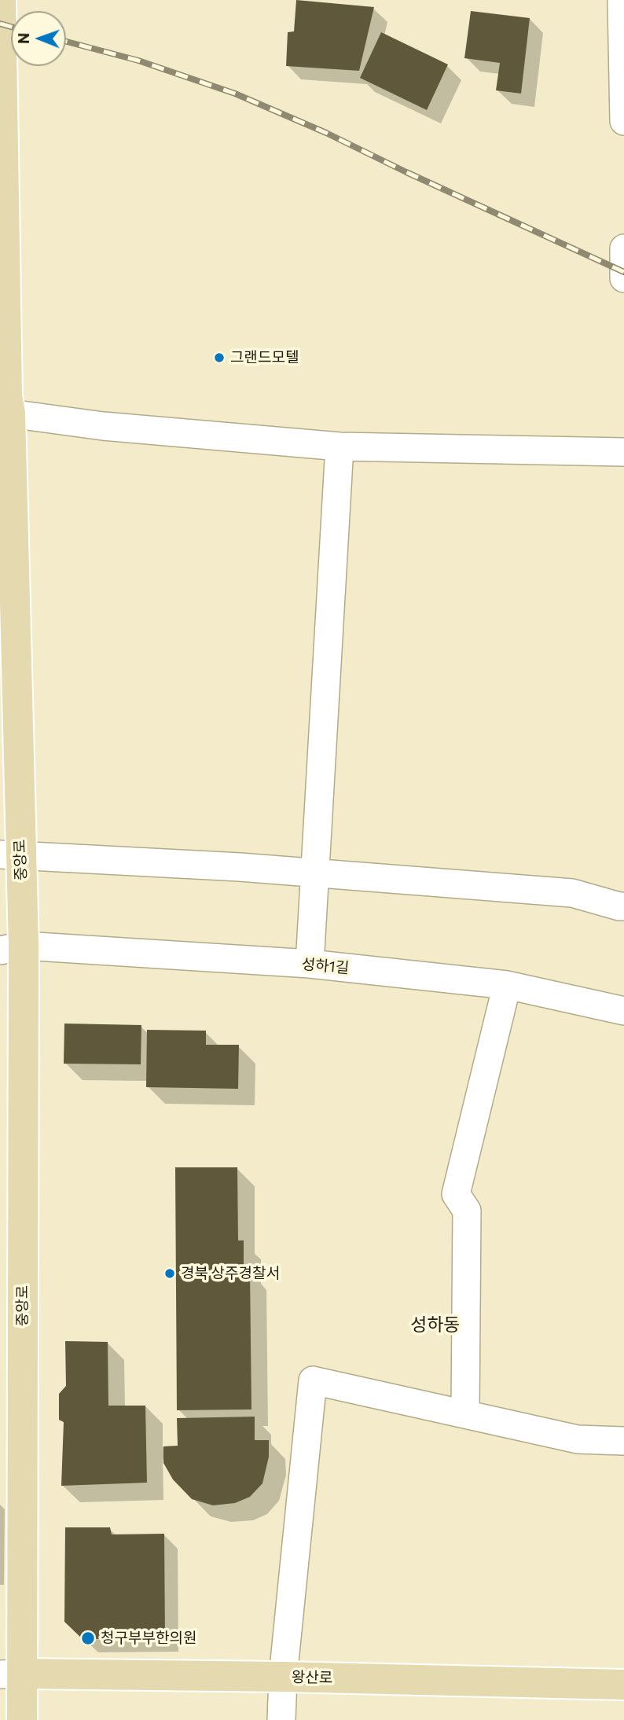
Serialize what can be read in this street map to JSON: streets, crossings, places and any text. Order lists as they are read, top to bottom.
{
  "streets": {
    "main road": ["중앙로", "왕산로"],
    "street": ["성하1길"]
  },
  "crossings": [
    ["중앙로", "성하1길"],
    ["중앙로", "왕산로"]
  ],
  "districts": ["성하동"],
  "places": ["그랜드모텔", "경북 상주경찰서", "청구부부한의원"],
  "north": "left"
}
